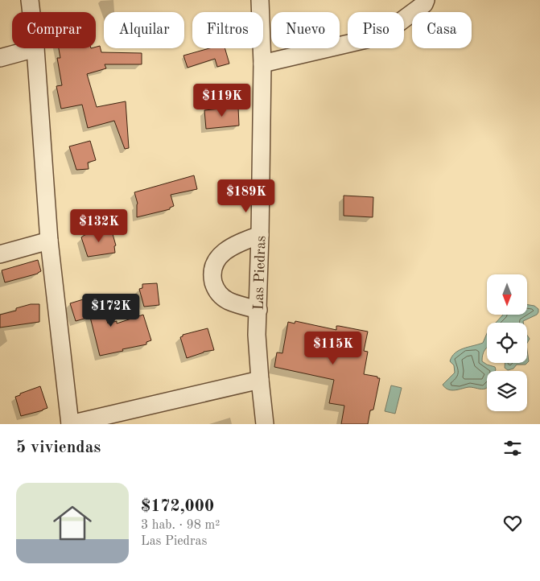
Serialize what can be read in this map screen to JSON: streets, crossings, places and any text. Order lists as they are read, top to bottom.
{
  "streets": {
    "street": ["Las Piedras"]
  },
  "north": "bottom",
  "page": {
    "chip": [
      "Comprar",
      "Alquilar",
      "Filtros",
      "Nuevo",
      "Piso",
      "Casa"
    ],
    "price": [
      "$119K",
      "$189K",
      "$132K",
      "$172K",
      "$115K"
    ],
    "heading": "5 viviendas",
    "list": [
      {
        "name": "$172,000",
        "note": "3 hab. · 98 m² · Las Piedras"
      }
    ]
  }
}
